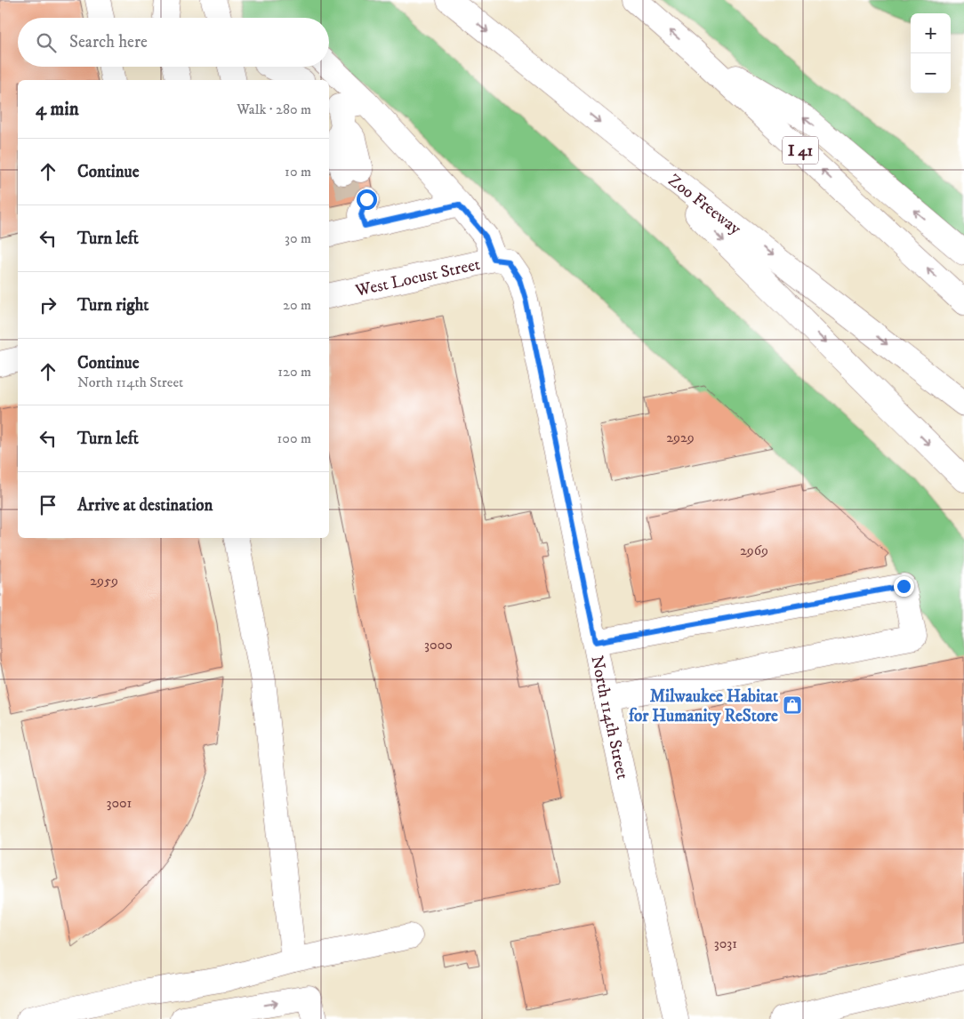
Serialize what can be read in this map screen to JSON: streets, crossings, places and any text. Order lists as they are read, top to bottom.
{
  "streets": {
    "main road": [
      "I 41",
      "Zoo Freeway",
      "West Locust Street",
      "North 114th Street"
    ]
  },
  "crossings": [
    ["West Locust Street", "North 114th Street"]
  ],
  "places": {
    "shop": ["Milwaukee Habitat for Humanity ReStore"]
  },
  "house_numbers": [
    "2929",
    "2969",
    "2959",
    "3000",
    "3001",
    "3031"
  ],
  "page": {
    "map_buttons": ["+", "−"],
    "search": "Search here",
    "heading": ["4 min", "Walk · 280 m"],
    "list": [
      ["Continue", "10 m"],
      ["Turn left", "30 m"],
      ["Turn right", "20 m"],
      ["Continue", "North 114th Street", "120 m"],
      ["Turn left", "100 m"],
      "Arrive at destination"
    ]
  }
}
